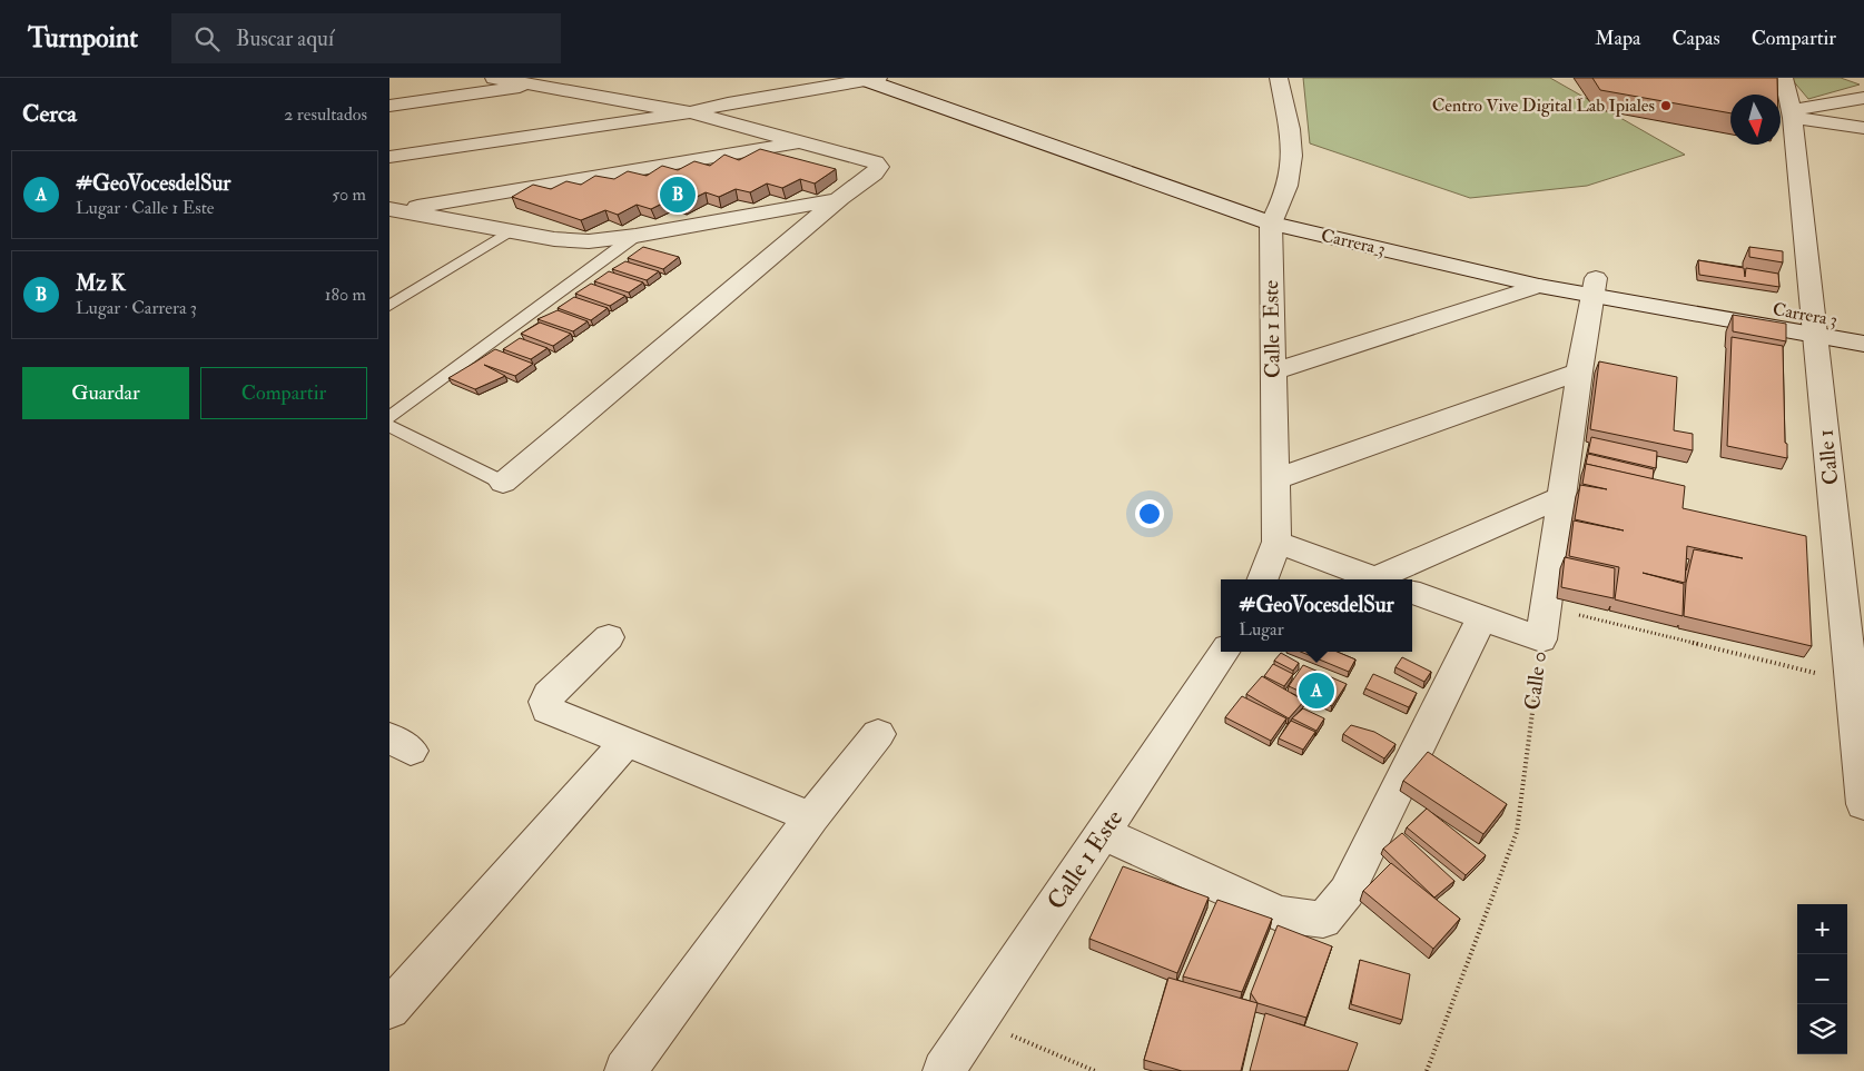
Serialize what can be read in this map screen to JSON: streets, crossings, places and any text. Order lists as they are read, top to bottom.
{
  "streets": {
    "street": [
      "Carrera 3",
      "Calle 1 Este",
      "Calle 1",
      "Calle 0"
    ]
  },
  "crossings": [
    ["Carrera 3", "Calle 1 Este"],
    ["Carrera 3", "Calle 1"],
    ["Carrera 3", "Calle 0"]
  ],
  "places": ["Centro Vive Digital Lab Ipiales"],
  "north": "bottom",
  "page": {
    "header": "Turnpoint",
    "search": "Buscar aquí",
    "nav": ["Mapa", "Capas", "Compartir"],
    "heading": ["Cerca", "2 resultados"],
    "list": [
      {
        "mark": "A",
        "name": "#GeoVocesdelSur",
        "note": "Lugar · Calle 1 Este",
        "value": "50 m"
      },
      {
        "mark": "B",
        "name": "Mz K",
        "note": "Lugar · Carrera 3",
        "value": "180 m"
      }
    ],
    "pins": ["B", "A"],
    "buttons": ["Guardar", "Compartir"],
    "popup": ["#GeoVocesdelSur", "Lugar"],
    "map_buttons": ["+", "−"]
  }
}
